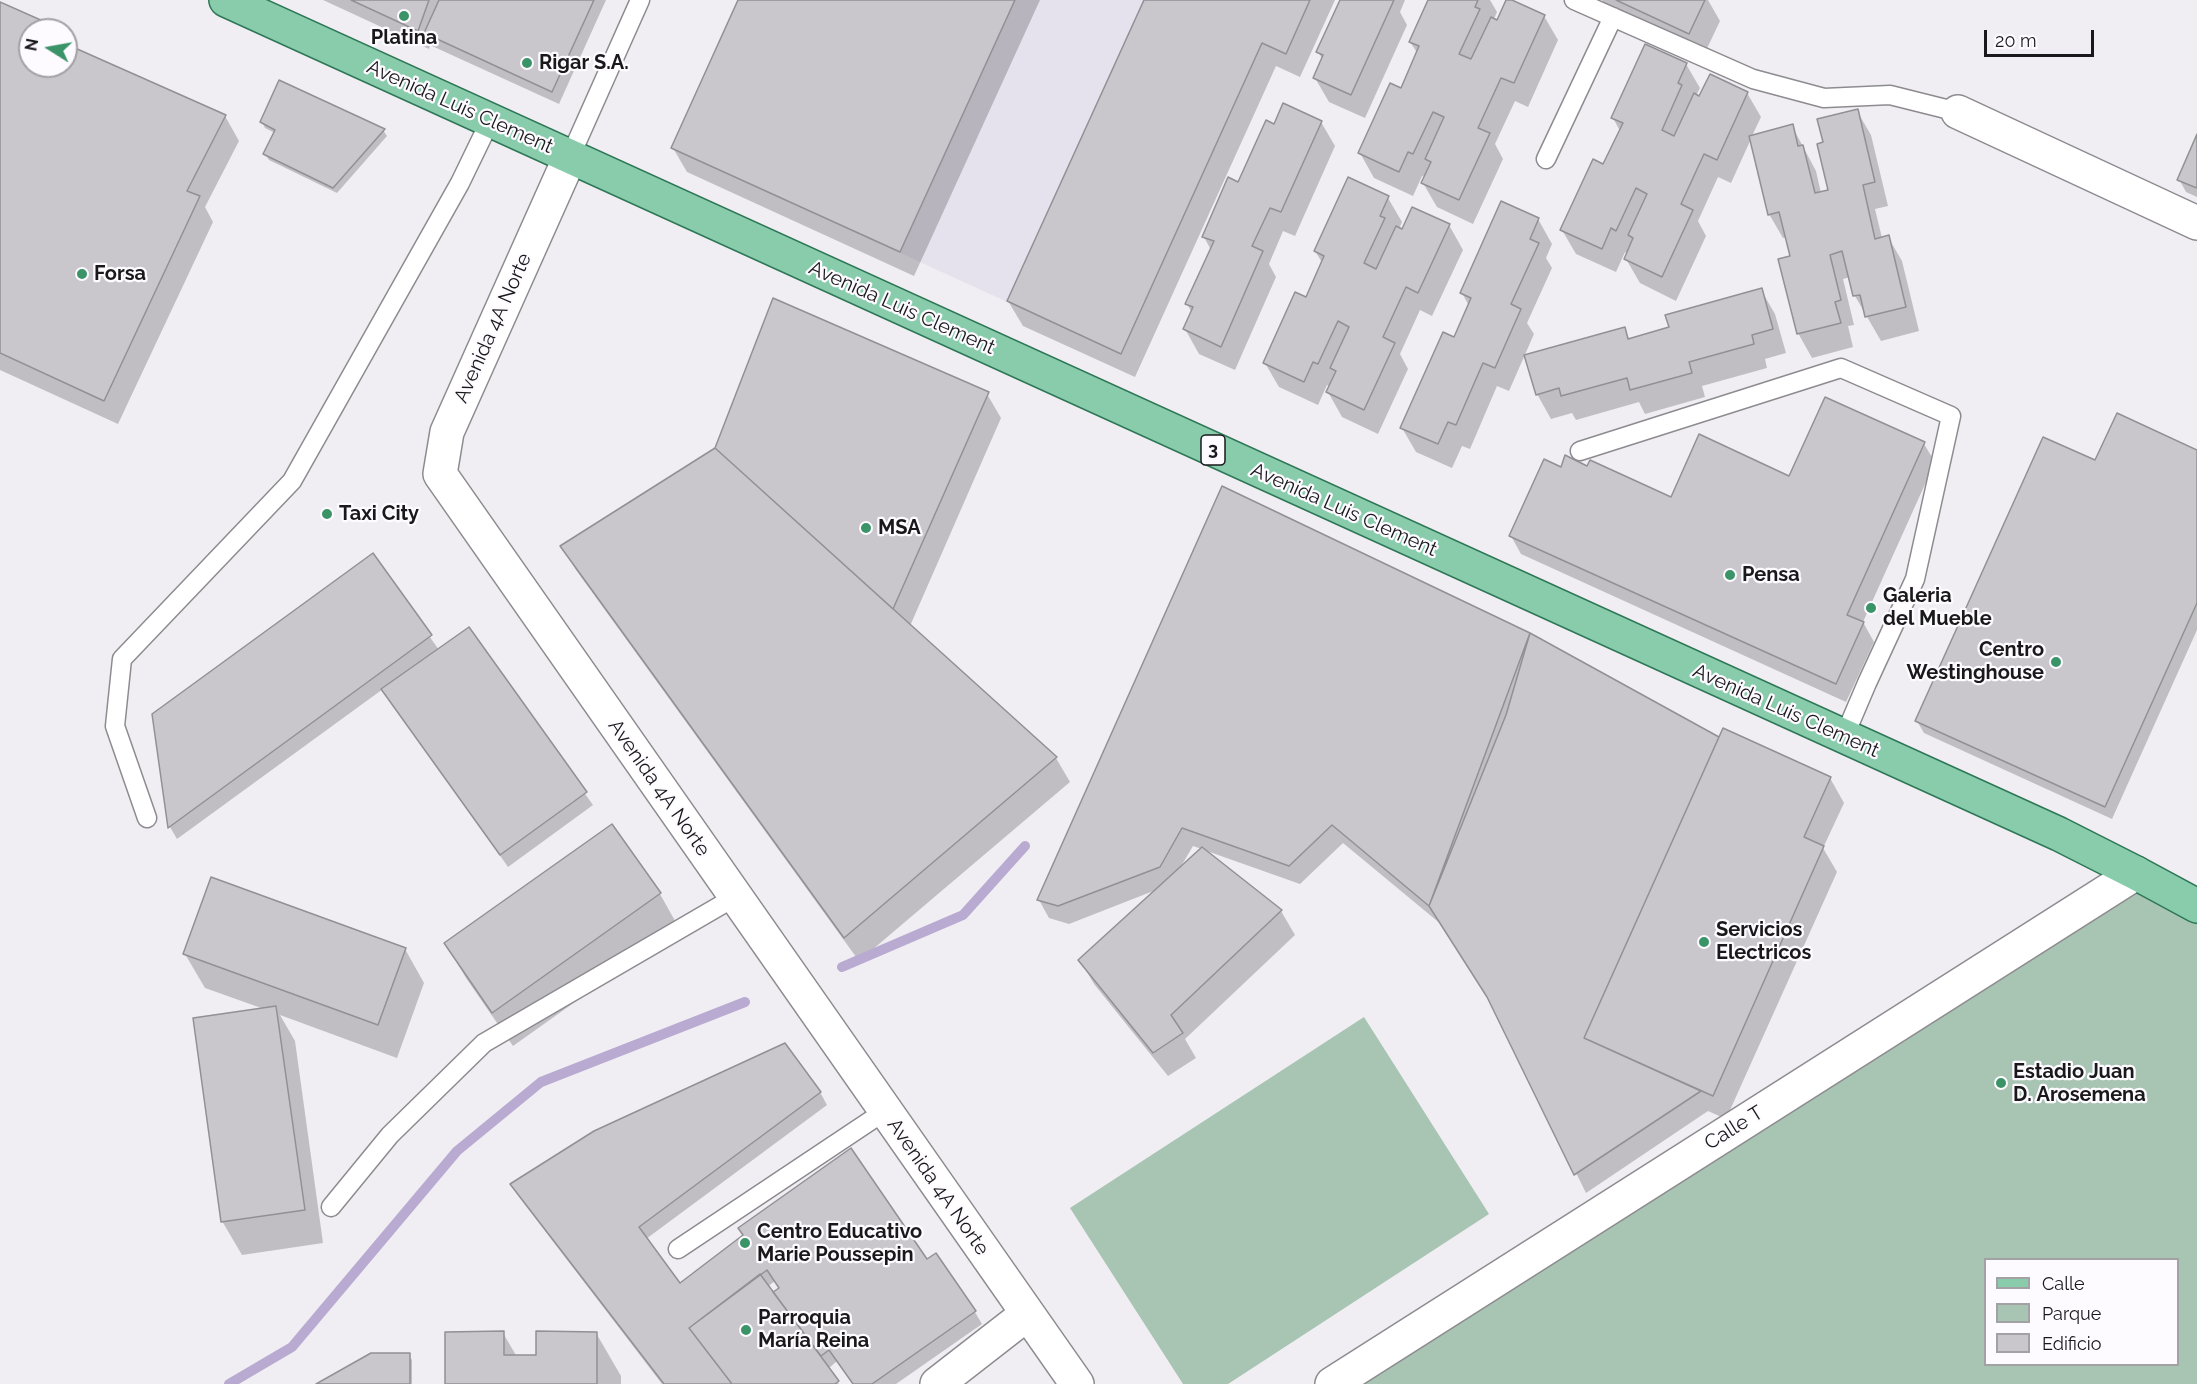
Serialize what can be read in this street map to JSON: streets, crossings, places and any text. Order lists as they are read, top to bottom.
{
  "streets": {
    "main road": ["Avenida Luis Clement", "3"],
    "street": ["Avenida 4A Norte", "Calle T"]
  },
  "crossings": [
    ["Avenida Luis Clement", "Avenida 4A Norte"],
    ["Avenida Luis Clement", "Calle T"]
  ],
  "places": [
    "Platina",
    "Rigar S.A.",
    "Forsa",
    "Taxi City",
    "MSA",
    "Pensa",
    "Galeria del Mueble",
    "Centro Westinghouse",
    "Servicios Electricos",
    "Estadio Juan D. Arosemena",
    "Centro Educativo Marie Poussepin",
    "Parroquia María Reina"
  ],
  "legend": ["Calle", "Parque", "Edificio"],
  "scale_bar": "20 m",
  "north": "left"
}
